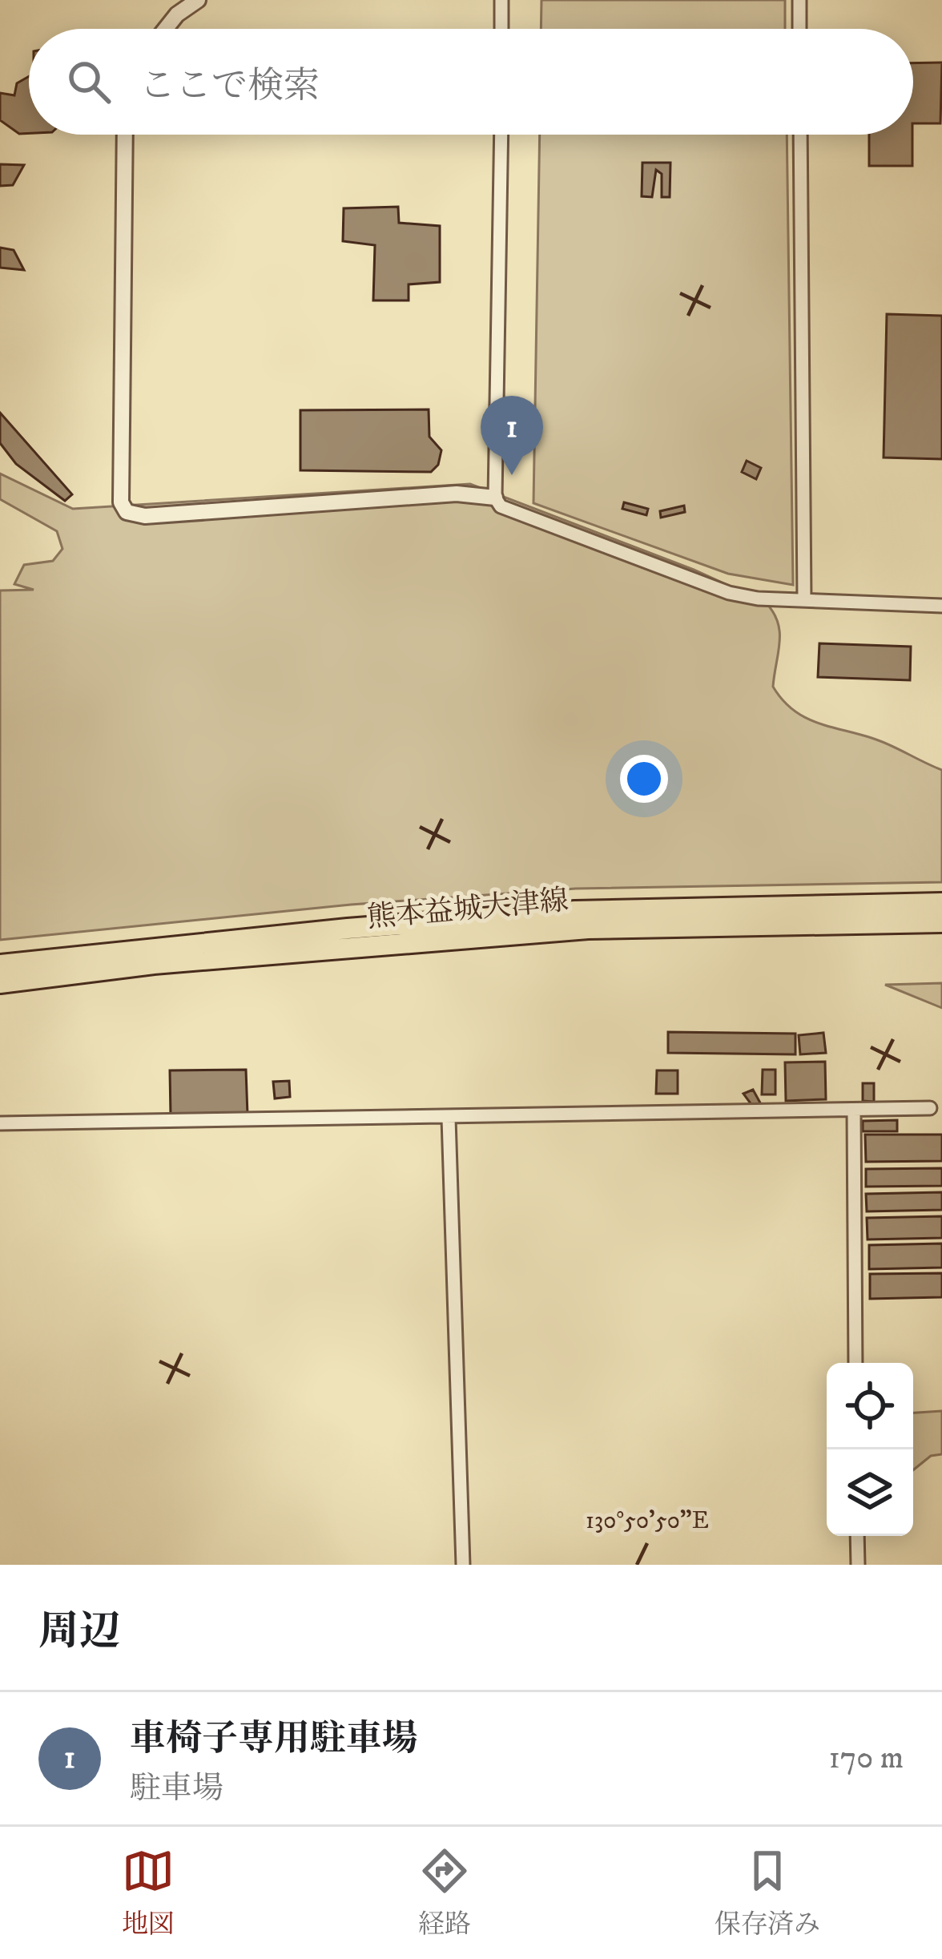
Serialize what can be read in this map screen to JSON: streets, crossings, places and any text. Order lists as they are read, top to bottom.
{
  "streets": {
    "main road": ["熊本益城大津線"]
  },
  "page": {
    "search": "ここで検索",
    "pins": "1",
    "heading": "周辺",
    "list": [
      {
        "mark": "1",
        "name": "車椅子専用駐車場",
        "note": "駐車場",
        "value": "170 m"
      }
    ],
    "nav": ["地図", "経路", "保存済み"]
  },
  "coordinates": ["130°50'50\"E"]
}
